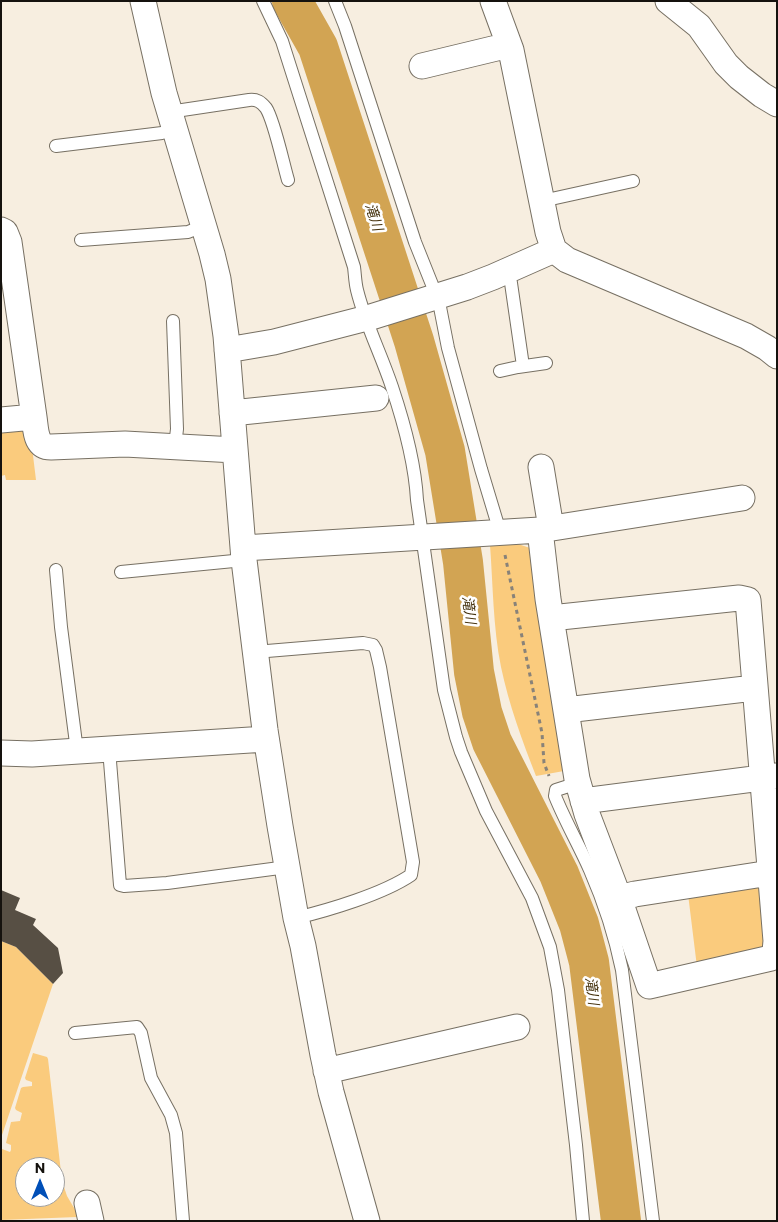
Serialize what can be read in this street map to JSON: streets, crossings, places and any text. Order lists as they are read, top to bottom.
{
  "water": ["滝川"],
  "north": "top"
}
